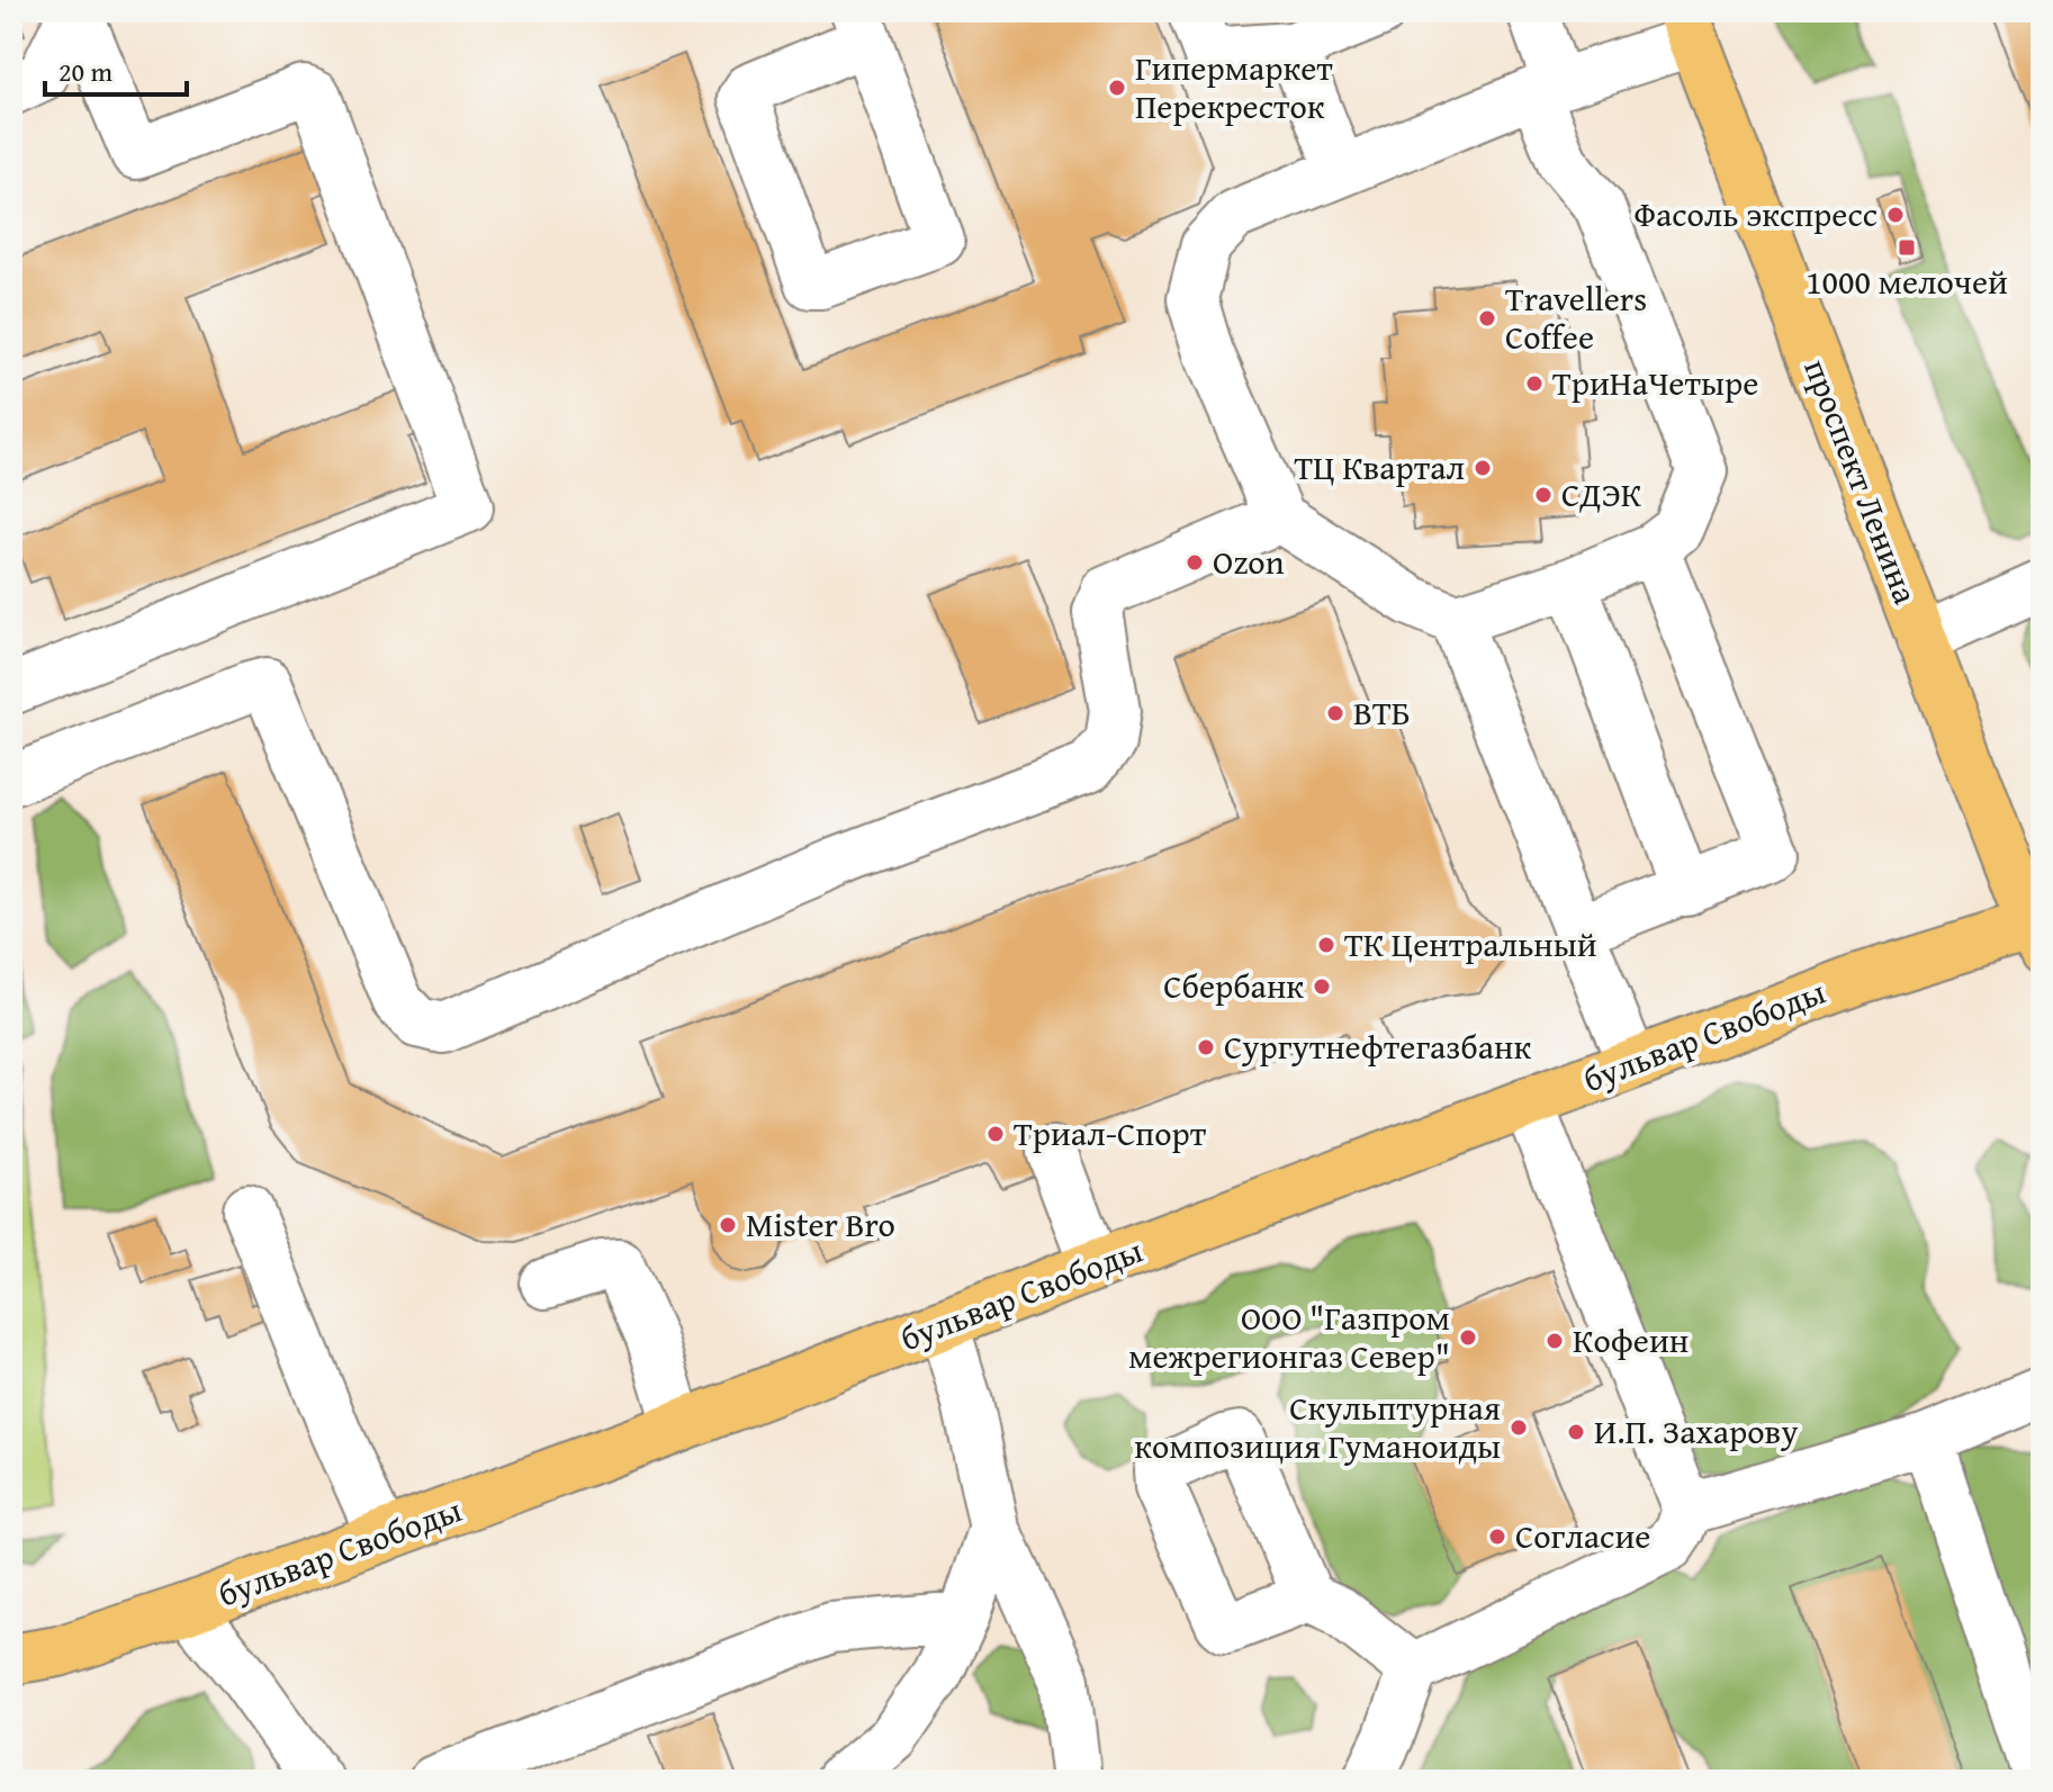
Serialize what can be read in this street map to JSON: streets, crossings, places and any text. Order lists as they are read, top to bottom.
{
  "streets": {
    "main road": ["проспект Ленина", "бульвар Свободы"]
  },
  "crossings": [
    ["проспект Ленина", "бульвар Свободы"]
  ],
  "places": {
    "other": [
      "Гипермаркет Перекресток",
      "Фасоль экспресс",
      "Travellers Coffee",
      "ТриНаЧетыре",
      "ТЦ Квартал",
      "СДЭК",
      "Ozon",
      "ВТБ",
      "ТК Центральный",
      "Сбербанк",
      "Сургутнефтегазбанк",
      "Триал-Спорт",
      "Mister Bro",
      "ООО \"Газпром межрегионгаз Север\"",
      "Кофеин",
      "Скульптурная композиция Гуманоиды",
      "И.П. Захарову",
      "Согласие"
    ],
    "transit": ["1000 мелочей"]
  },
  "scale_bar": "20 m"
}
